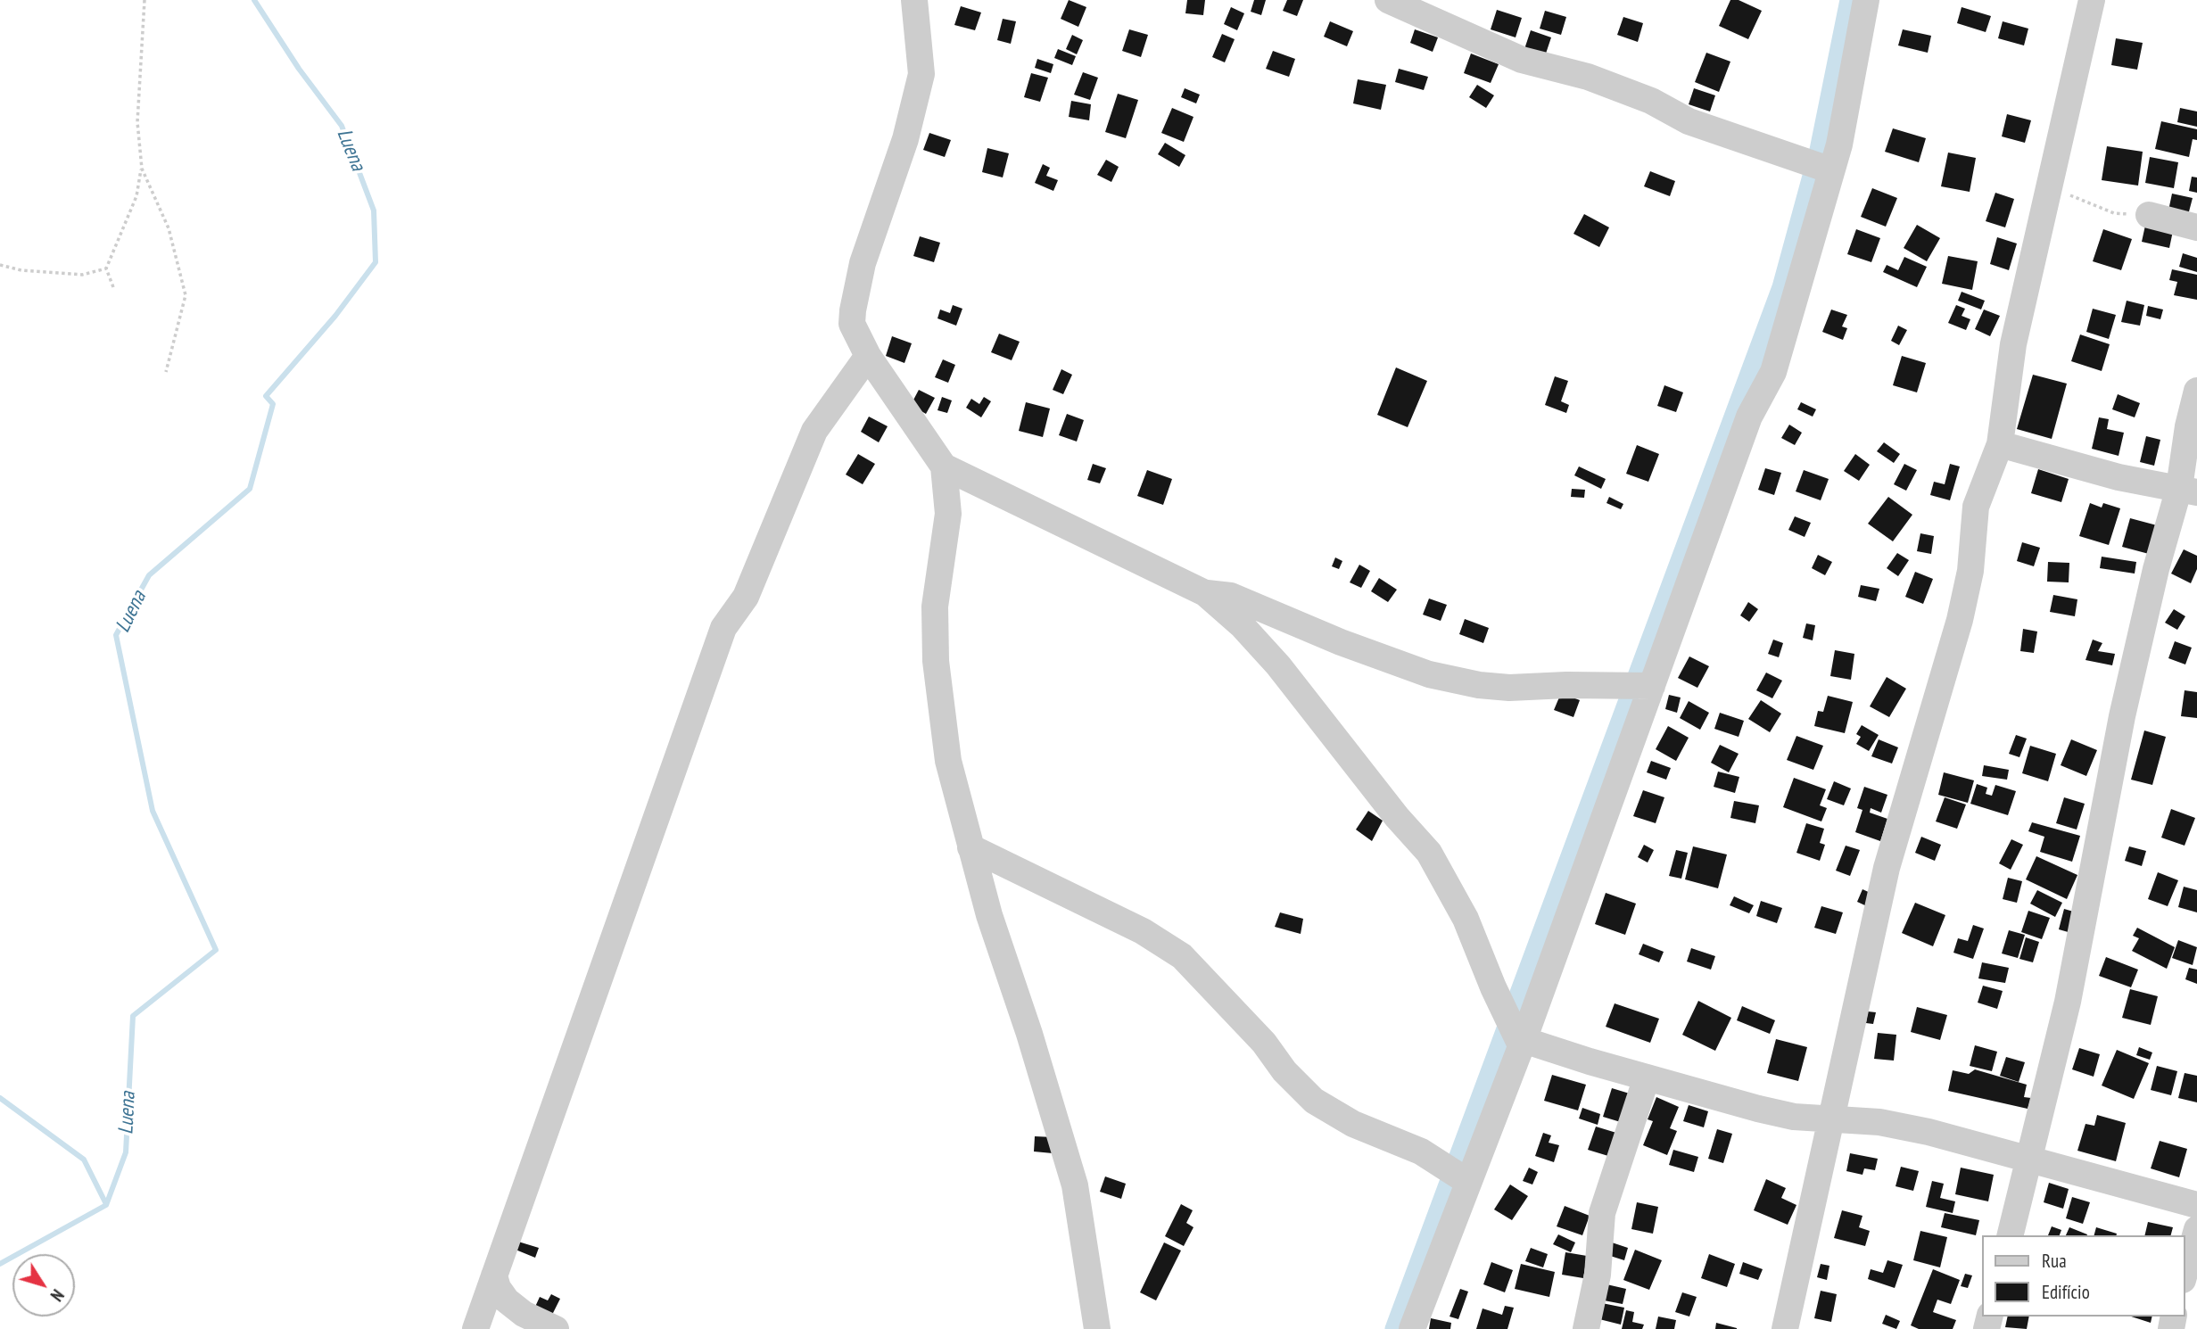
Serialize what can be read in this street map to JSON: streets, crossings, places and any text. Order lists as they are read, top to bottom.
{
  "water": ["Luena"],
  "legend": ["Rua", "Edifício"],
  "north": "bottom right"
}
